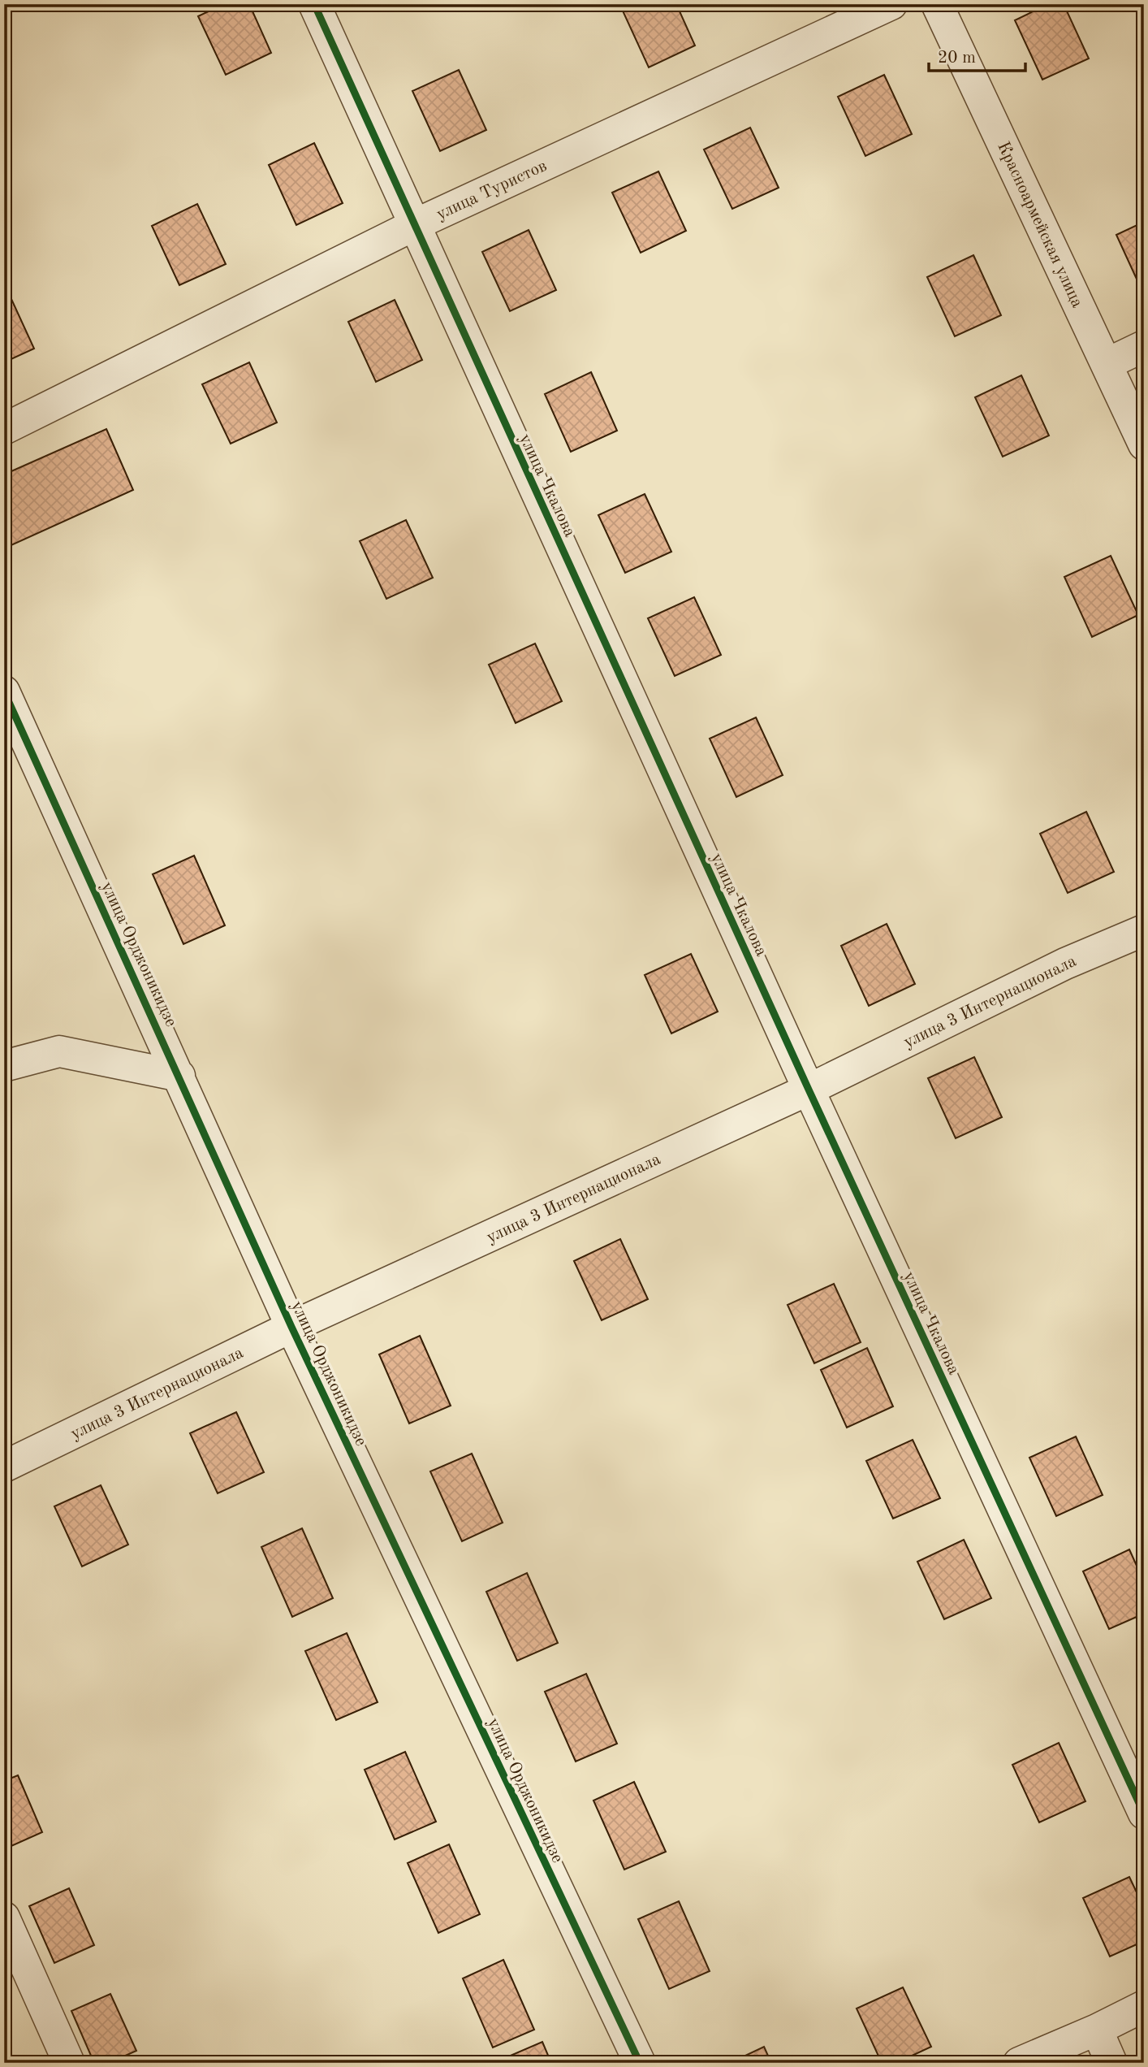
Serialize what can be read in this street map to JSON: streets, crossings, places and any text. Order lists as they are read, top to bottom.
{
  "streets": {
    "street": [
      "улица Туристов",
      "Красноармейская улица",
      "улица Чкалова",
      "улица Орджоникидзе",
      "улица 3 Интернационала"
    ]
  },
  "crossings": [
    ["улица Туристов", "улица Чкалова"],
    ["улица Чкалова", "улица 3 Интернационала"],
    ["улица Орджоникидзе", "улица 3 Интернационала"]
  ],
  "scale_bar": "20 m"
}
